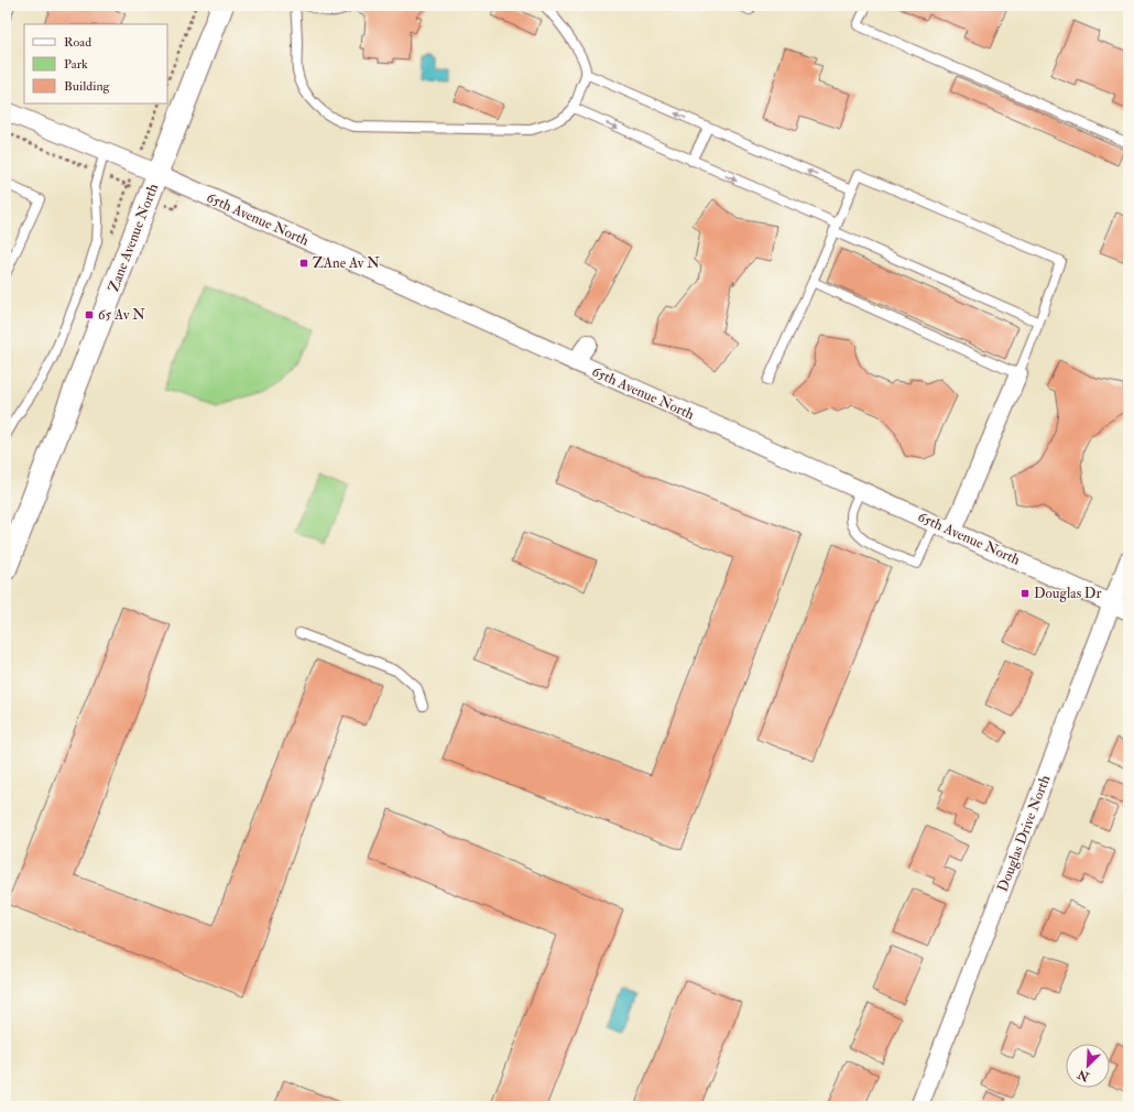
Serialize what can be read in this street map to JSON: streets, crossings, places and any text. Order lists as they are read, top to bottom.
{
  "streets": {
    "street": ["65th Avenue North", "Zane Avenue North", "Douglas Drive North"]
  },
  "crossings": [
    ["65th Avenue North", "Zane Avenue North"],
    ["65th Avenue North", "Douglas Drive North"]
  ],
  "places": {
    "transit": ["ZAne Av N", "65 Av N", "Douglas Dr"]
  },
  "legend": ["Road", "Park", "Building"],
  "north": "bottom left"
}
